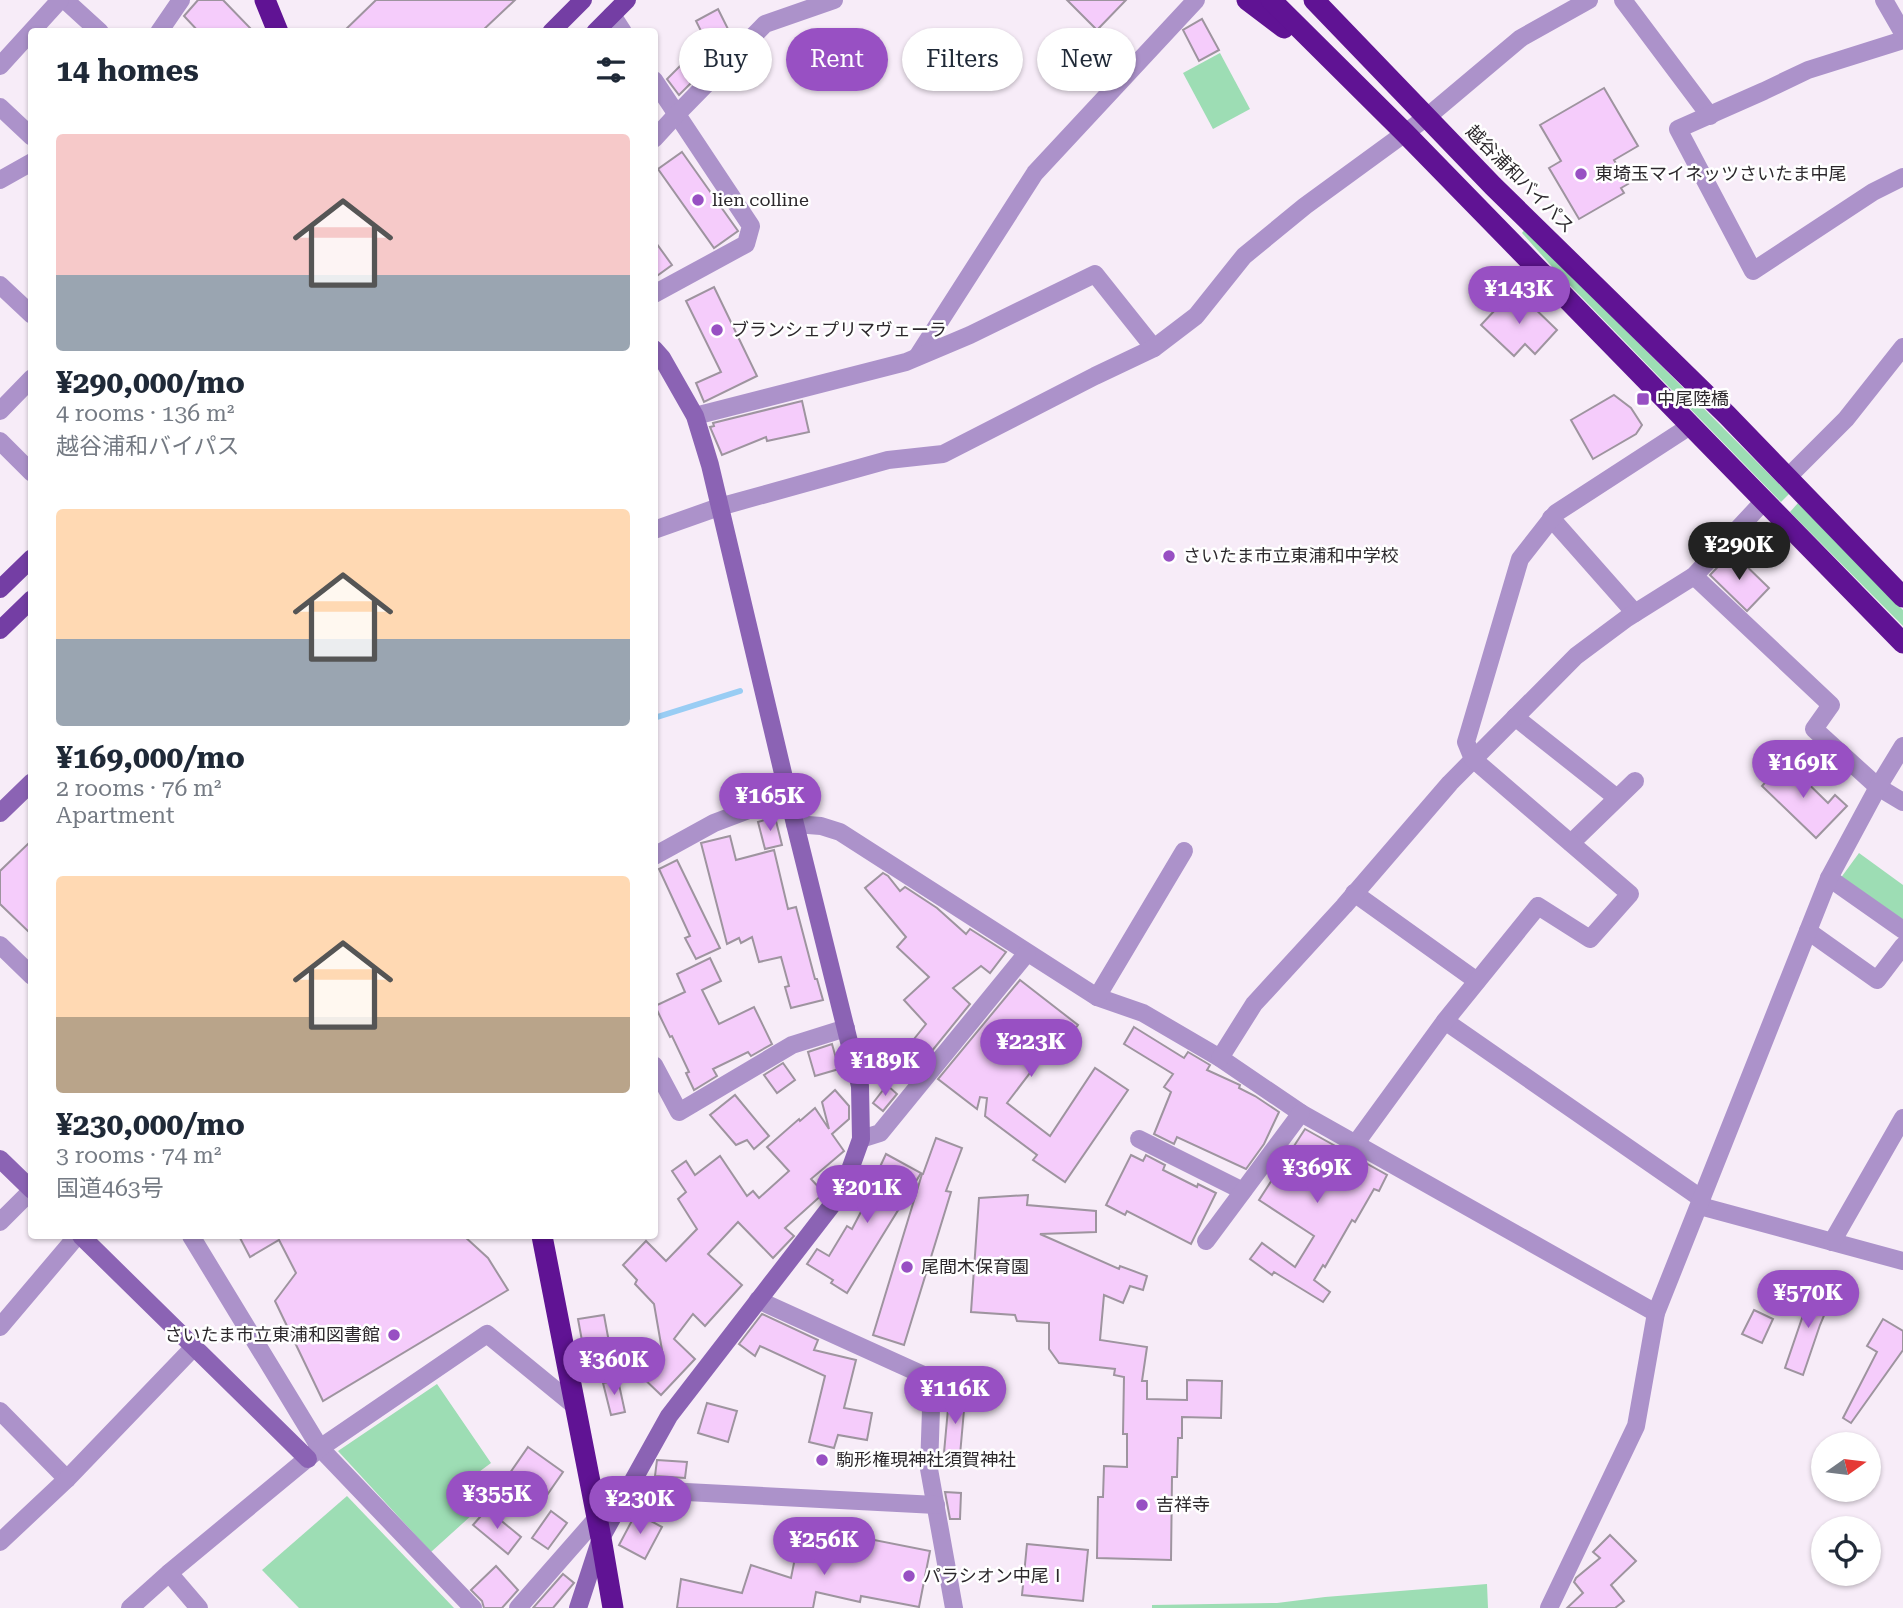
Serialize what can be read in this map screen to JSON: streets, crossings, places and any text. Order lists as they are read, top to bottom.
{
  "streets": {
    "highway": ["越谷浦和バイパス"]
  },
  "places": {
    "other": [
      "東埼玉マイネッツさいたま中尾",
      "lien colline",
      "ブランシェプリマヴェーラ",
      "さいたま市立東浦和中学校",
      "尾間木保育園",
      "さいたま市立東浦和図書館",
      "駒形権現神社須賀神社",
      "吉祥寺",
      "パラシオン中尾Ⅰ"
    ],
    "transit": ["中尾陸橋"]
  },
  "north": "right",
  "page": {
    "chip": [
      "Buy",
      "Rent",
      "Filters",
      "New"
    ],
    "heading": "14 homes",
    "list": [
      {
        "name": "¥290,000/mo",
        "note": "4 rooms · 136 m² · 越谷浦和バイパス"
      },
      {
        "name": "¥169,000/mo",
        "note": "2 rooms · 76 m² · Apartment"
      },
      {
        "name": "¥230,000/mo",
        "note": "3 rooms · 74 m² · 国道463号"
      }
    ],
    "price": [
      "¥143K",
      "¥290K",
      "¥169K",
      "¥165K",
      "¥223K",
      "¥189K",
      "¥369K",
      "¥201K",
      "¥570K",
      "¥360K",
      "¥116K",
      "¥355K",
      "¥230K",
      "¥256K"
    ]
  }
}
